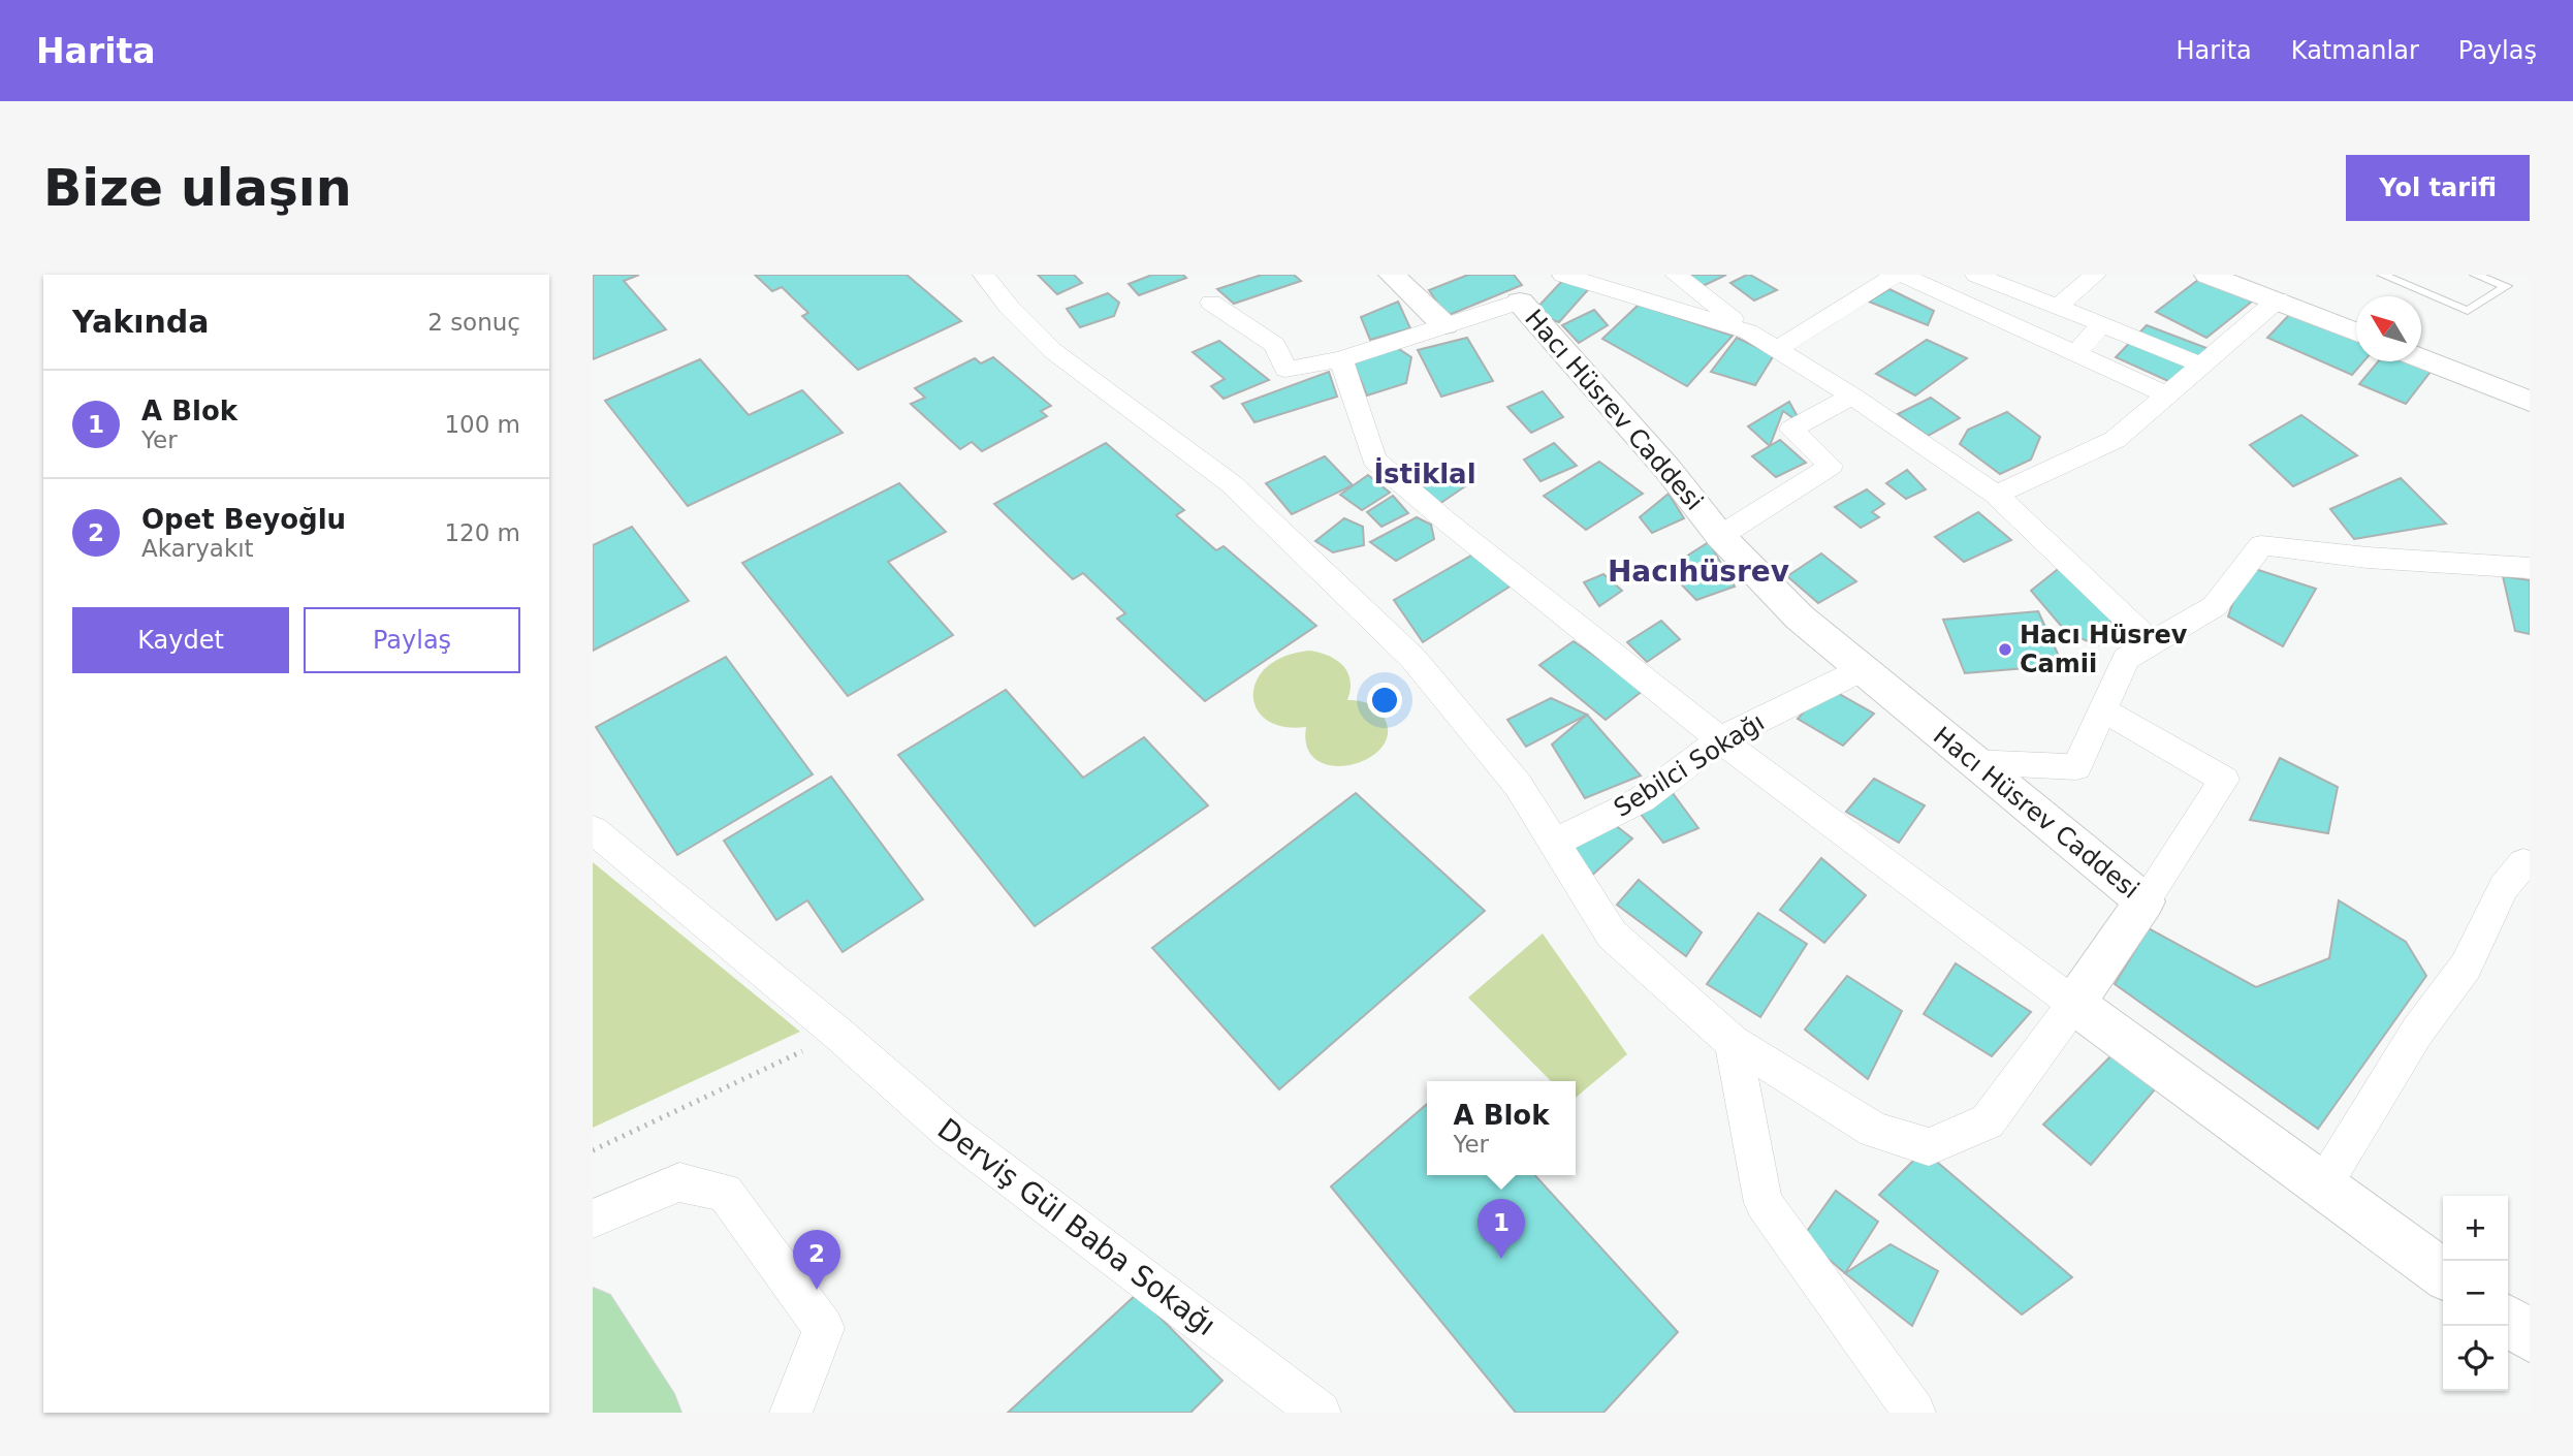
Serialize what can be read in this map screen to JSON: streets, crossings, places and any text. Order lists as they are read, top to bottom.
{
  "streets": {
    "street": ["Hacı Hüsrev Caddesi", "Sebilci Sokağı", "Derviş Gül Baba Sokağı"]
  },
  "crossings": [
    ["Hacı Hüsrev Caddesi", "Sebilci Sokağı"]
  ],
  "districts": ["İstiklal", "Hacıhüsrev"],
  "places": ["Hacı Hüsrev Camii"],
  "north": "top left",
  "page": {
    "header": "Harita",
    "nav": ["Harita", "Katmanlar", "Paylaş"],
    "buttons": [
      "Yol tarifi",
      ["Kaydet", "Paylaş"]
    ],
    "title": "Bize ulaşın",
    "heading": ["Yakında", "2 sonuç"],
    "list": [
      {
        "mark": "1",
        "name": "A Blok",
        "note": "Yer",
        "value": "100 m"
      },
      {
        "mark": "2",
        "name": "Opet Beyoğlu",
        "note": "Akaryakıt",
        "value": "120 m"
      }
    ],
    "popup": ["A Blok", "Yer"],
    "map_buttons": ["+", "−"],
    "pins": ["1", "2"]
  }
}
